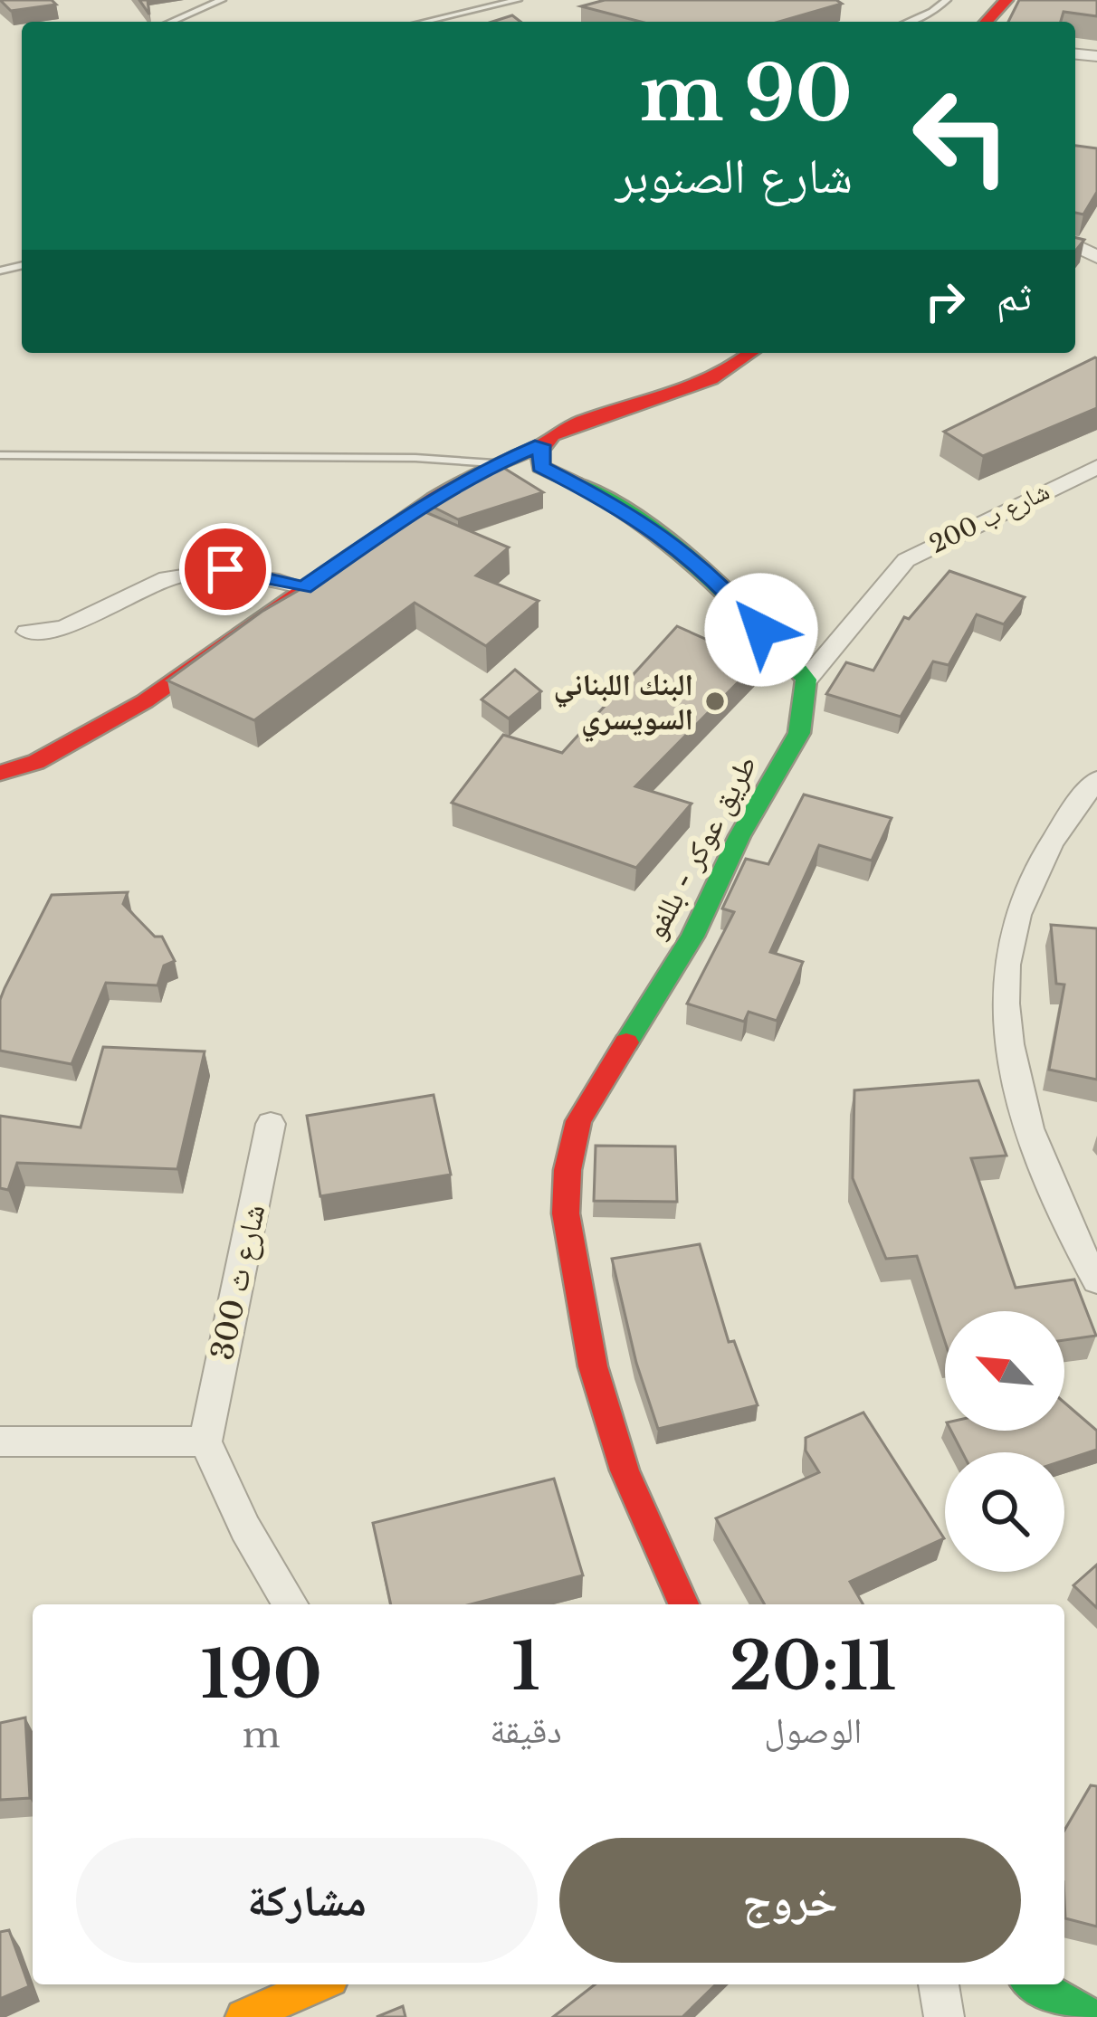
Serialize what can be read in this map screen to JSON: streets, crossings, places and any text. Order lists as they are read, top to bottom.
{
  "streets": {
    "street": ["شارع ب 200", "طريق عوكر - بللفو", "شارع ث 300"]
  },
  "crossings": [
    ["شارع ب 200", "طريق عوكر - بللفو"]
  ],
  "places": ["البنك اللبناني السويسري"],
  "north": "top left",
  "page": {
    "turn": ["90 m", "شارع الصنوبر"],
    "then": "ثم",
    "eta": [
      "20:11",
      "الوصول",
      "1",
      "دقيقة",
      "190",
      "m"
    ],
    "buttons": ["خروج", "مشاركة"]
  }
}
